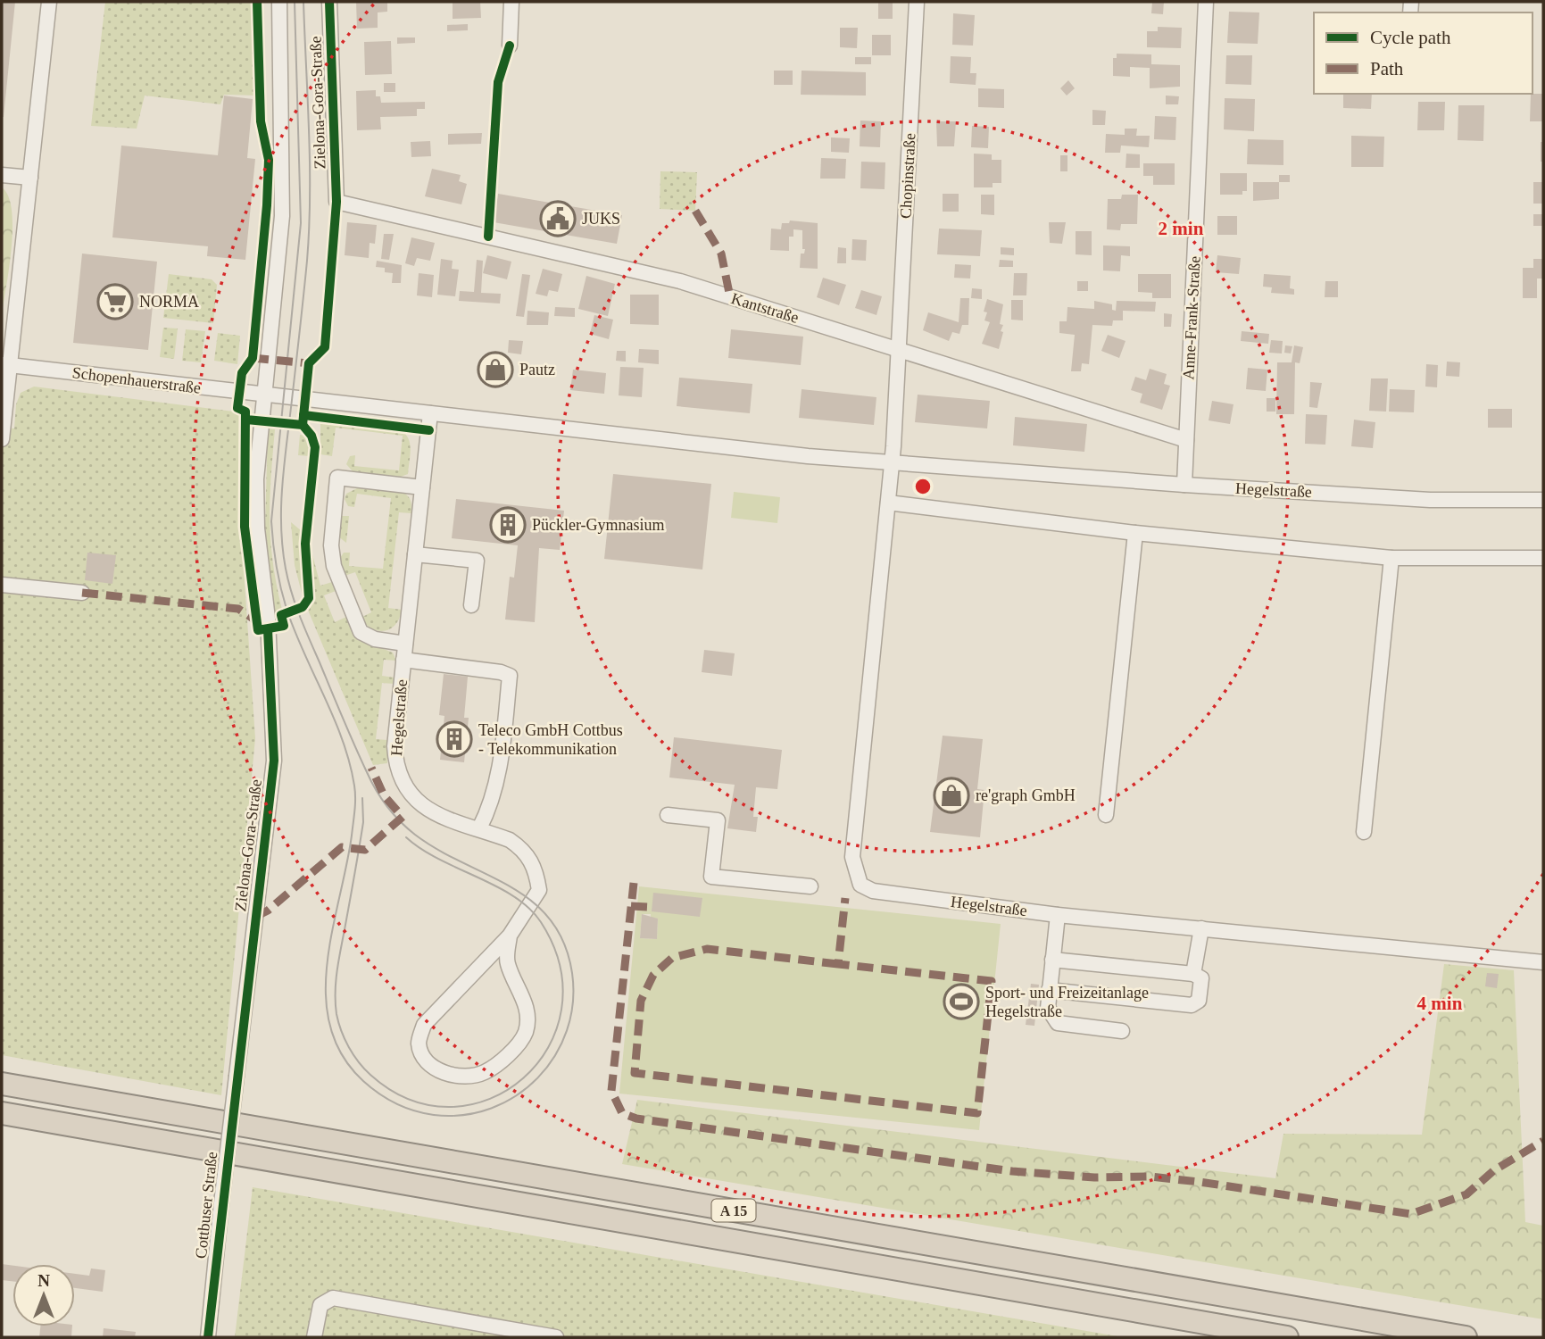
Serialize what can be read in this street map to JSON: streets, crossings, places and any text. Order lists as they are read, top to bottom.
{
  "streets": {
    "highway": ["A 15"],
    "street": [
      "Zielona-Gora-Straße",
      "Chopinstraße",
      "Kantstraße",
      "Anne-Frank-Straße",
      "Schopenhauerstraße",
      "Hegelstraße",
      "Cottbuser Straße"
    ]
  },
  "crossings": [
    ["Zielona-Gora-Straße", "Kantstraße"],
    ["Zielona-Gora-Straße", "Schopenhauerstraße"],
    ["Zielona-Gora-Straße", "Hegelstraße"],
    ["Zielona-Gora-Straße", "Cottbuser Straße"],
    ["Chopinstraße", "Kantstraße"],
    ["Chopinstraße", "Hegelstraße"],
    ["Kantstraße", "Anne-Frank-Straße"],
    ["Kantstraße", "Hegelstraße"],
    ["Anne-Frank-Straße", "Hegelstraße"],
    ["Schopenhauerstraße", "Hegelstraße"]
  ],
  "places": {
    "public building": ["JUKS"],
    "supermarket": ["NORMA"],
    "shop": ["Pautz", "re'graph GmbH"],
    "building": ["Pückler-Gymnasium", "Teleco GmbH Cottbus - Telekommunikation"],
    "sports": ["Sport- und Freizeitanlage Hegelstraße"]
  },
  "legend": ["Cycle path", "Path"],
  "north": "top",
  "rings": ["2 min", "4 min"]
}
